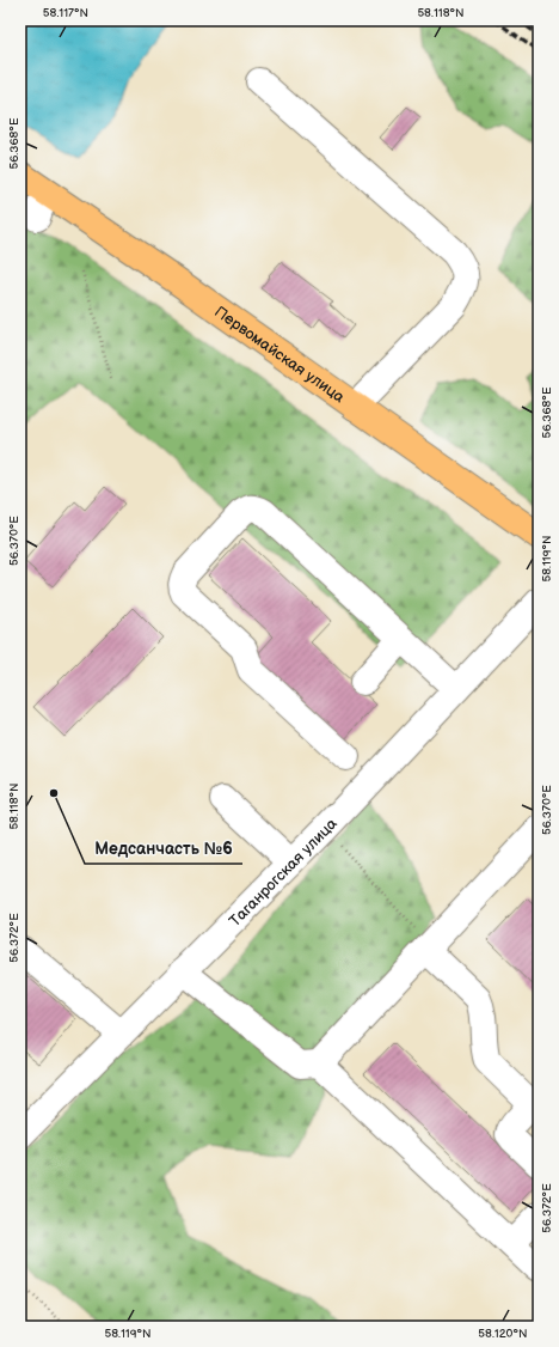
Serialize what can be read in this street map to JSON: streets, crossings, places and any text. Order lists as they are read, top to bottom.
{
  "streets": {
    "main road": ["Первомайская улица"],
    "street": ["Таганрогская улица"]
  },
  "places": ["Медсанчасть №6"],
  "coordinates": [
    "58.117°N",
    "58.118°N",
    "56.368°E",
    "56.370°E",
    "58.119°N",
    "56.372°E",
    "58.120°N"
  ]
}
